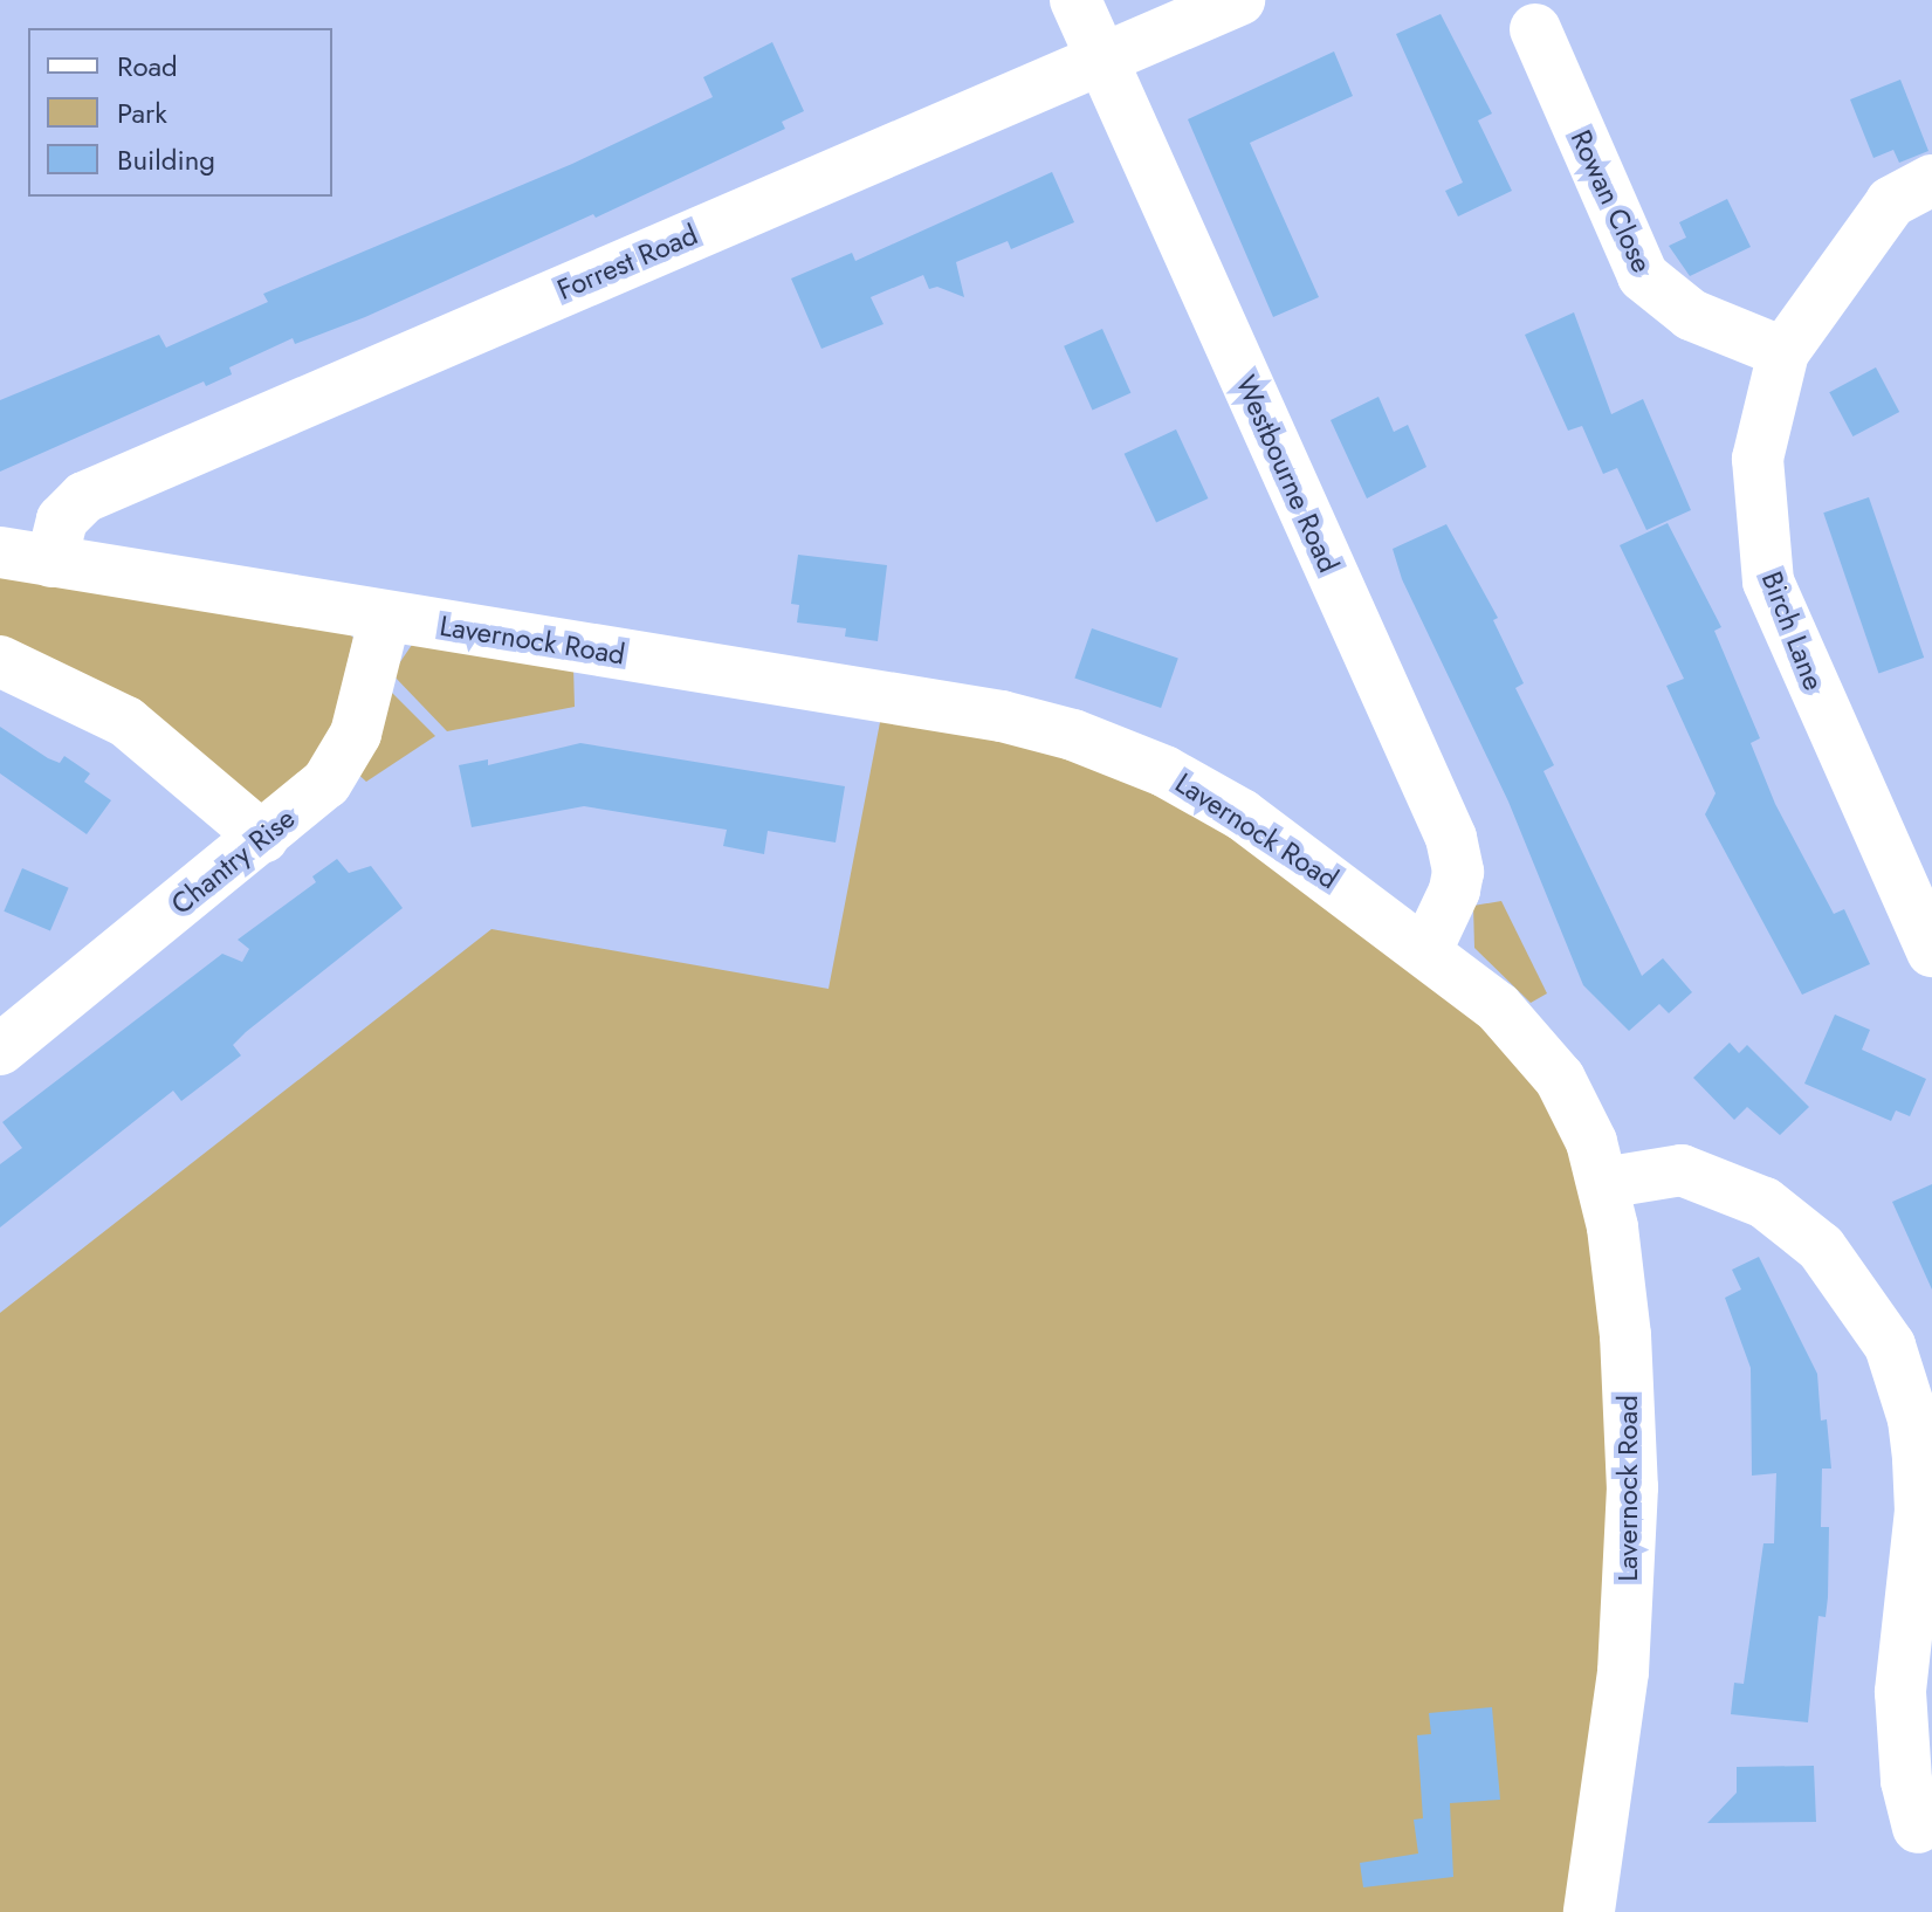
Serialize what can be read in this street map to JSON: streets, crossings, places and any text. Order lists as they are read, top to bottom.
{
  "streets": {
    "street": [
      "Rowan Close",
      "Forrest Road",
      "Westbourne Road",
      "Birch Lane",
      "Lavernock Road",
      "Chantry Rise"
    ]
  },
  "crossings": [
    ["Rowan Close", "Birch Lane"],
    ["Forrest Road", "Westbourne Road"],
    ["Forrest Road", "Lavernock Road"],
    ["Westbourne Road", "Lavernock Road"],
    ["Lavernock Road", "Chantry Rise"]
  ],
  "legend": ["Road", "Park", "Building"]
}
